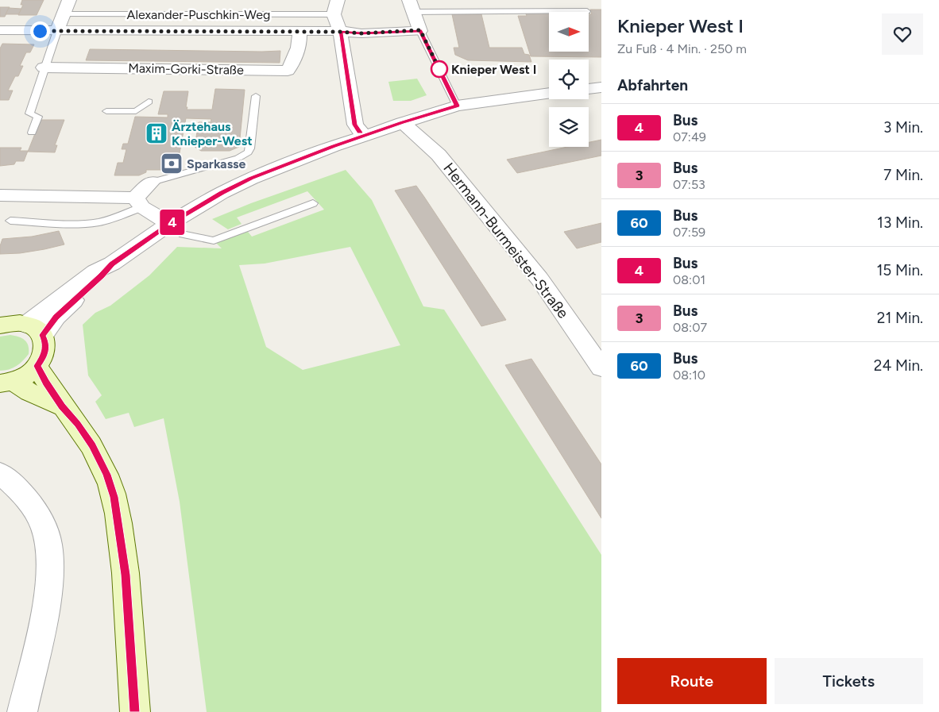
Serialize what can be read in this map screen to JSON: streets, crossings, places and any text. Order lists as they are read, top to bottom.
{
  "streets": {
    "street": ["Maxim-Gorki-Straße", "Hermann-Burmeister-Straße"],
    "lane": ["Alexander-Puschkin-Weg"]
  },
  "places": {
    "other": ["Knieper West I"],
    "building": ["Ärztehaus Knieper-West"],
    "bank": ["Sparkasse"]
  },
  "lines": ["bus line 4"],
  "north": "right",
  "page": {
    "on_map": "4",
    "heading": [
      ["Knieper West I", "Zu Fuß · 4 Min. · 250 m"],
      "Abfahrten"
    ],
    "list": [
      {
        "mark": "4",
        "name": "Bus",
        "note": "07:49",
        "value": "3 Min."
      },
      {
        "mark": "3",
        "name": "Bus",
        "note": "07:53",
        "value": "7 Min."
      },
      {
        "mark": "60",
        "name": "Bus",
        "note": "07:59",
        "value": "13 Min."
      },
      {
        "mark": "4",
        "name": "Bus",
        "note": "08:01",
        "value": "15 Min."
      },
      {
        "mark": "3",
        "name": "Bus",
        "note": "08:07",
        "value": "21 Min."
      },
      {
        "mark": "60",
        "name": "Bus",
        "note": "08:10",
        "value": "24 Min."
      }
    ],
    "buttons": ["Route", "Tickets"]
  }
}
